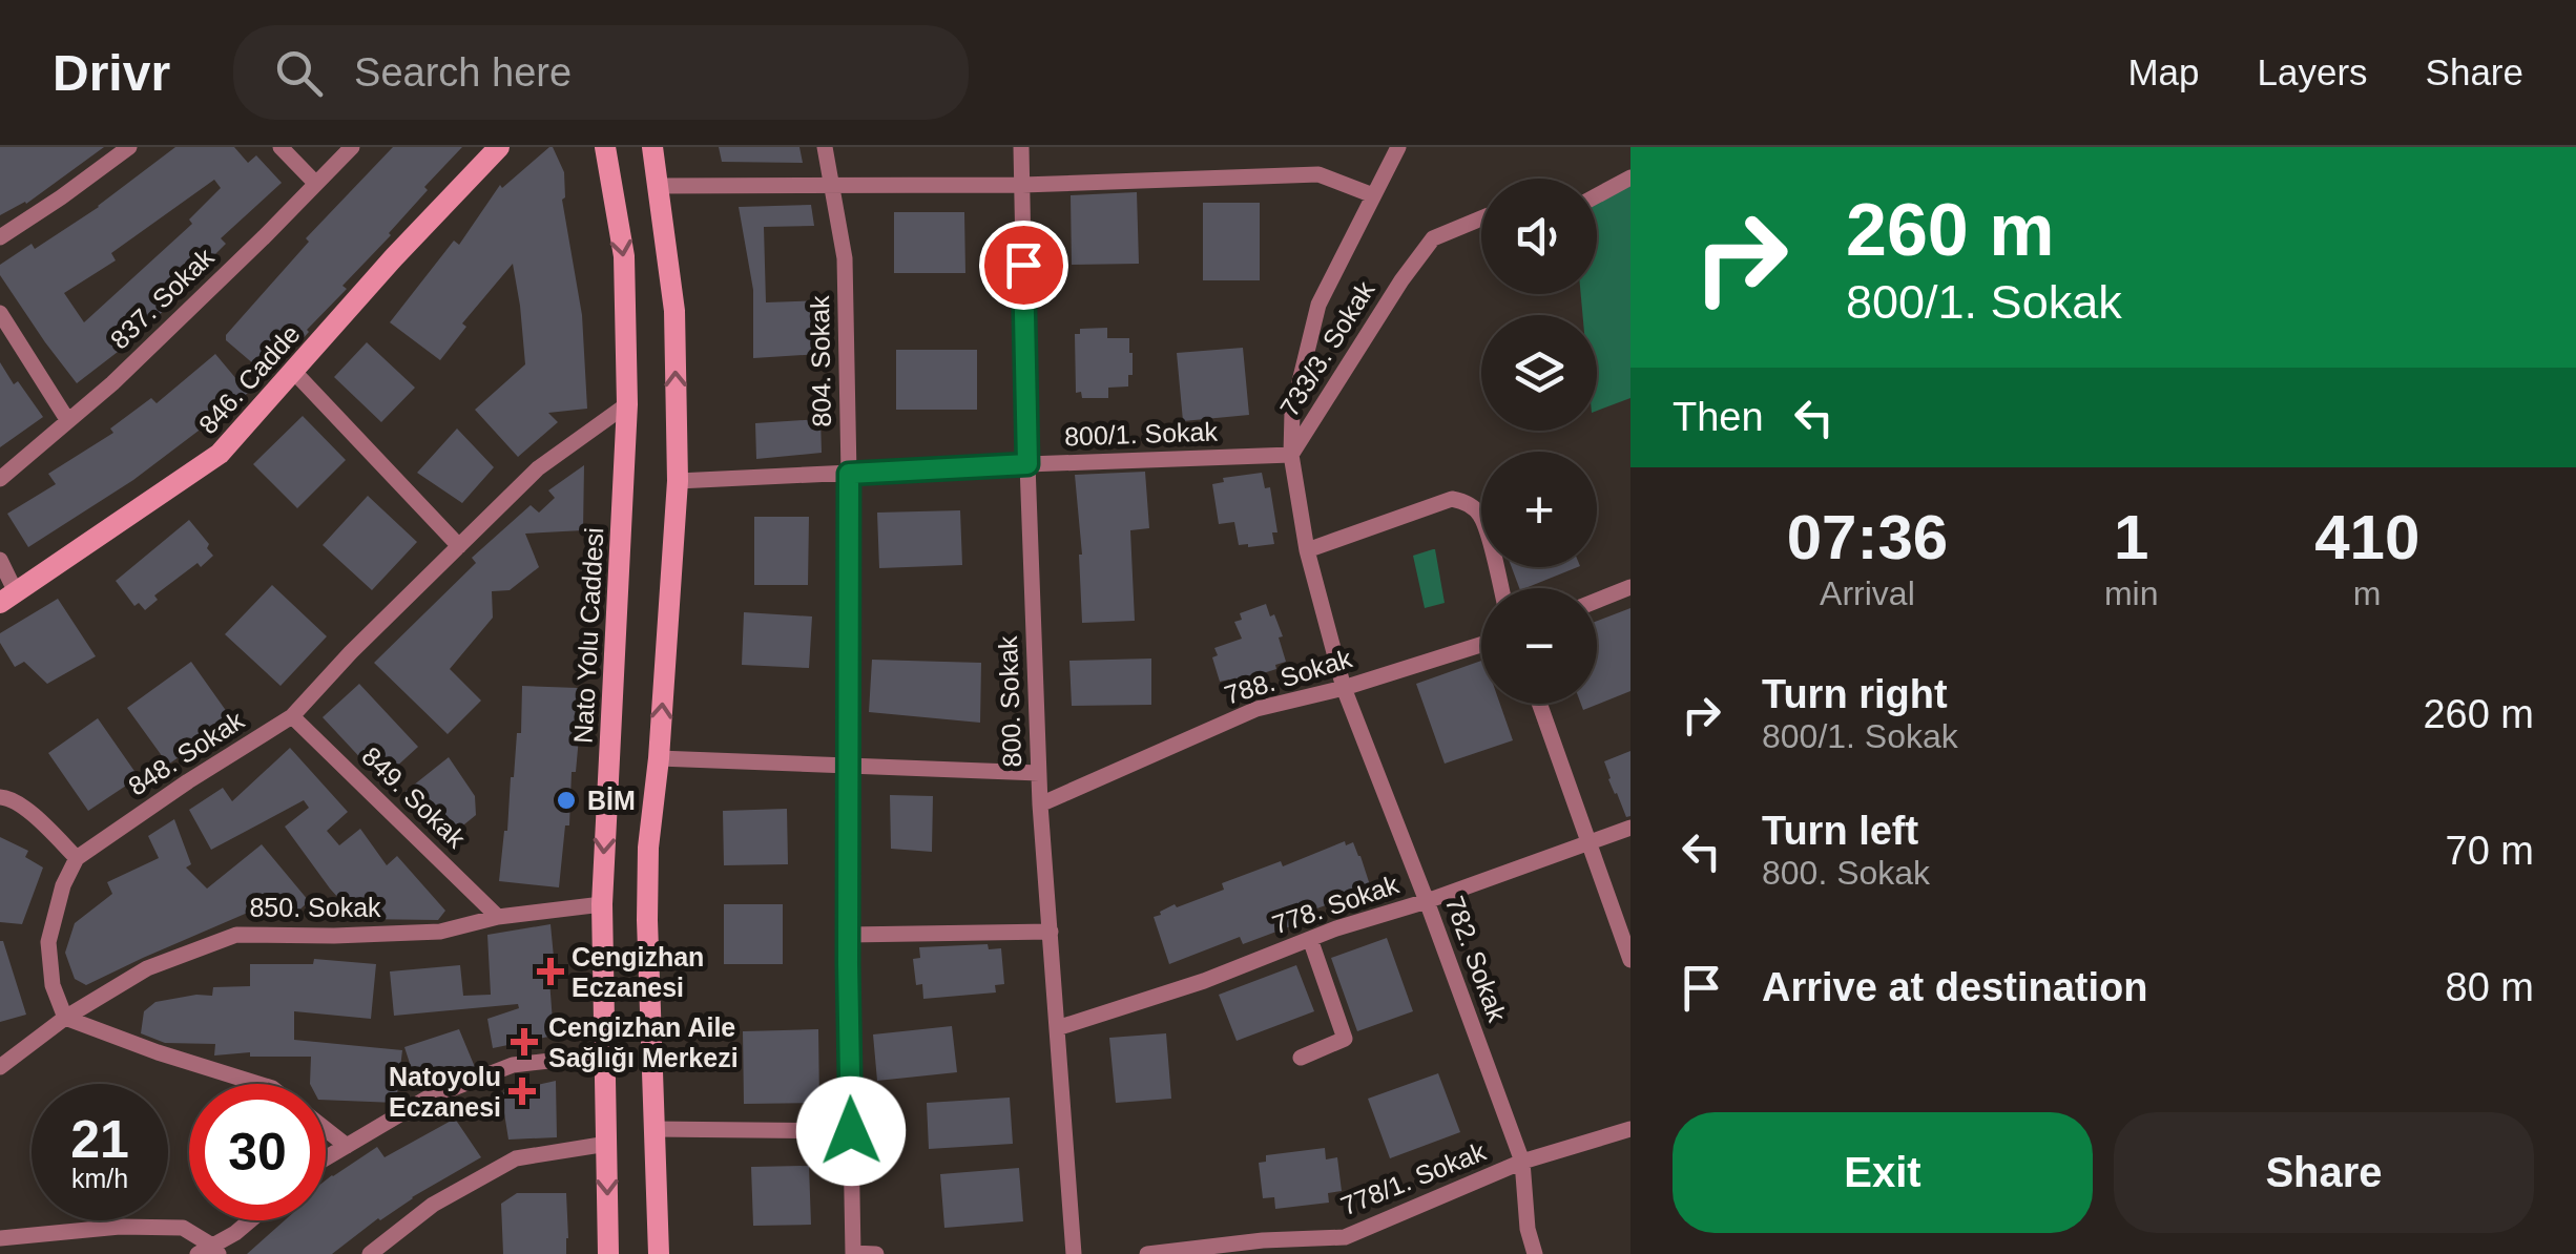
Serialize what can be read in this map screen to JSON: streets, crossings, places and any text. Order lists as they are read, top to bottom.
{
  "streets": {
    "main road": ["846. Cadde", "Nato Yolu Caddesi"],
    "street": [
      "837. Sokak",
      "733/3. Sokak",
      "804. Sokak",
      "800/1. Sokak",
      "788. Sokak",
      "800. Sokak",
      "848. Sokak",
      "849. Sokak",
      "778. Sokak",
      "850. Sokak",
      "782. Sokak",
      "778/1. Sokak"
    ]
  },
  "crossings": [
    ["733/3. Sokak", "800/1. Sokak"],
    ["733/3. Sokak", "788. Sokak"],
    ["733/3. Sokak", "782. Sokak"],
    ["804. Sokak", "800/1. Sokak"],
    ["800/1. Sokak", "800. Sokak"],
    ["Nato Yolu Caddesi", "848. Sokak"],
    ["Nato Yolu Caddesi", "850. Sokak"],
    ["788. Sokak", "800. Sokak"],
    ["788. Sokak", "782. Sokak"],
    ["800. Sokak", "778. Sokak"],
    ["848. Sokak", "849. Sokak"],
    ["849. Sokak", "850. Sokak"],
    ["778. Sokak", "782. Sokak"],
    ["782. Sokak", "778/1. Sokak"]
  ],
  "places": {
    "other": ["BİM"],
    "health": ["Cengizhan Eczanesi", "Cengizhan Aile Sağlığı Merkezi", "Natoyolu Eczanesi"]
  },
  "page": {
    "header": "Drivr",
    "search": "Search here",
    "nav": ["Map", "Layers", "Share"],
    "turn": ["260 m", "800/1. Sokak"],
    "map_buttons": ["+", "−"],
    "then": "Then",
    "eta": [
      "07:36",
      "Arrival",
      "1",
      "min",
      "410",
      "m"
    ],
    "list": [
      {
        "name": "Turn right",
        "note": "800/1. Sokak",
        "value": "260 m"
      },
      {
        "name": "Turn left",
        "note": "800. Sokak",
        "value": "70 m"
      },
      {
        "name": "Arrive at destination",
        "value": "80 m"
      }
    ],
    "speed": "21 km/h",
    "limit": "30",
    "buttons": ["Exit", "Share"]
  }
}
